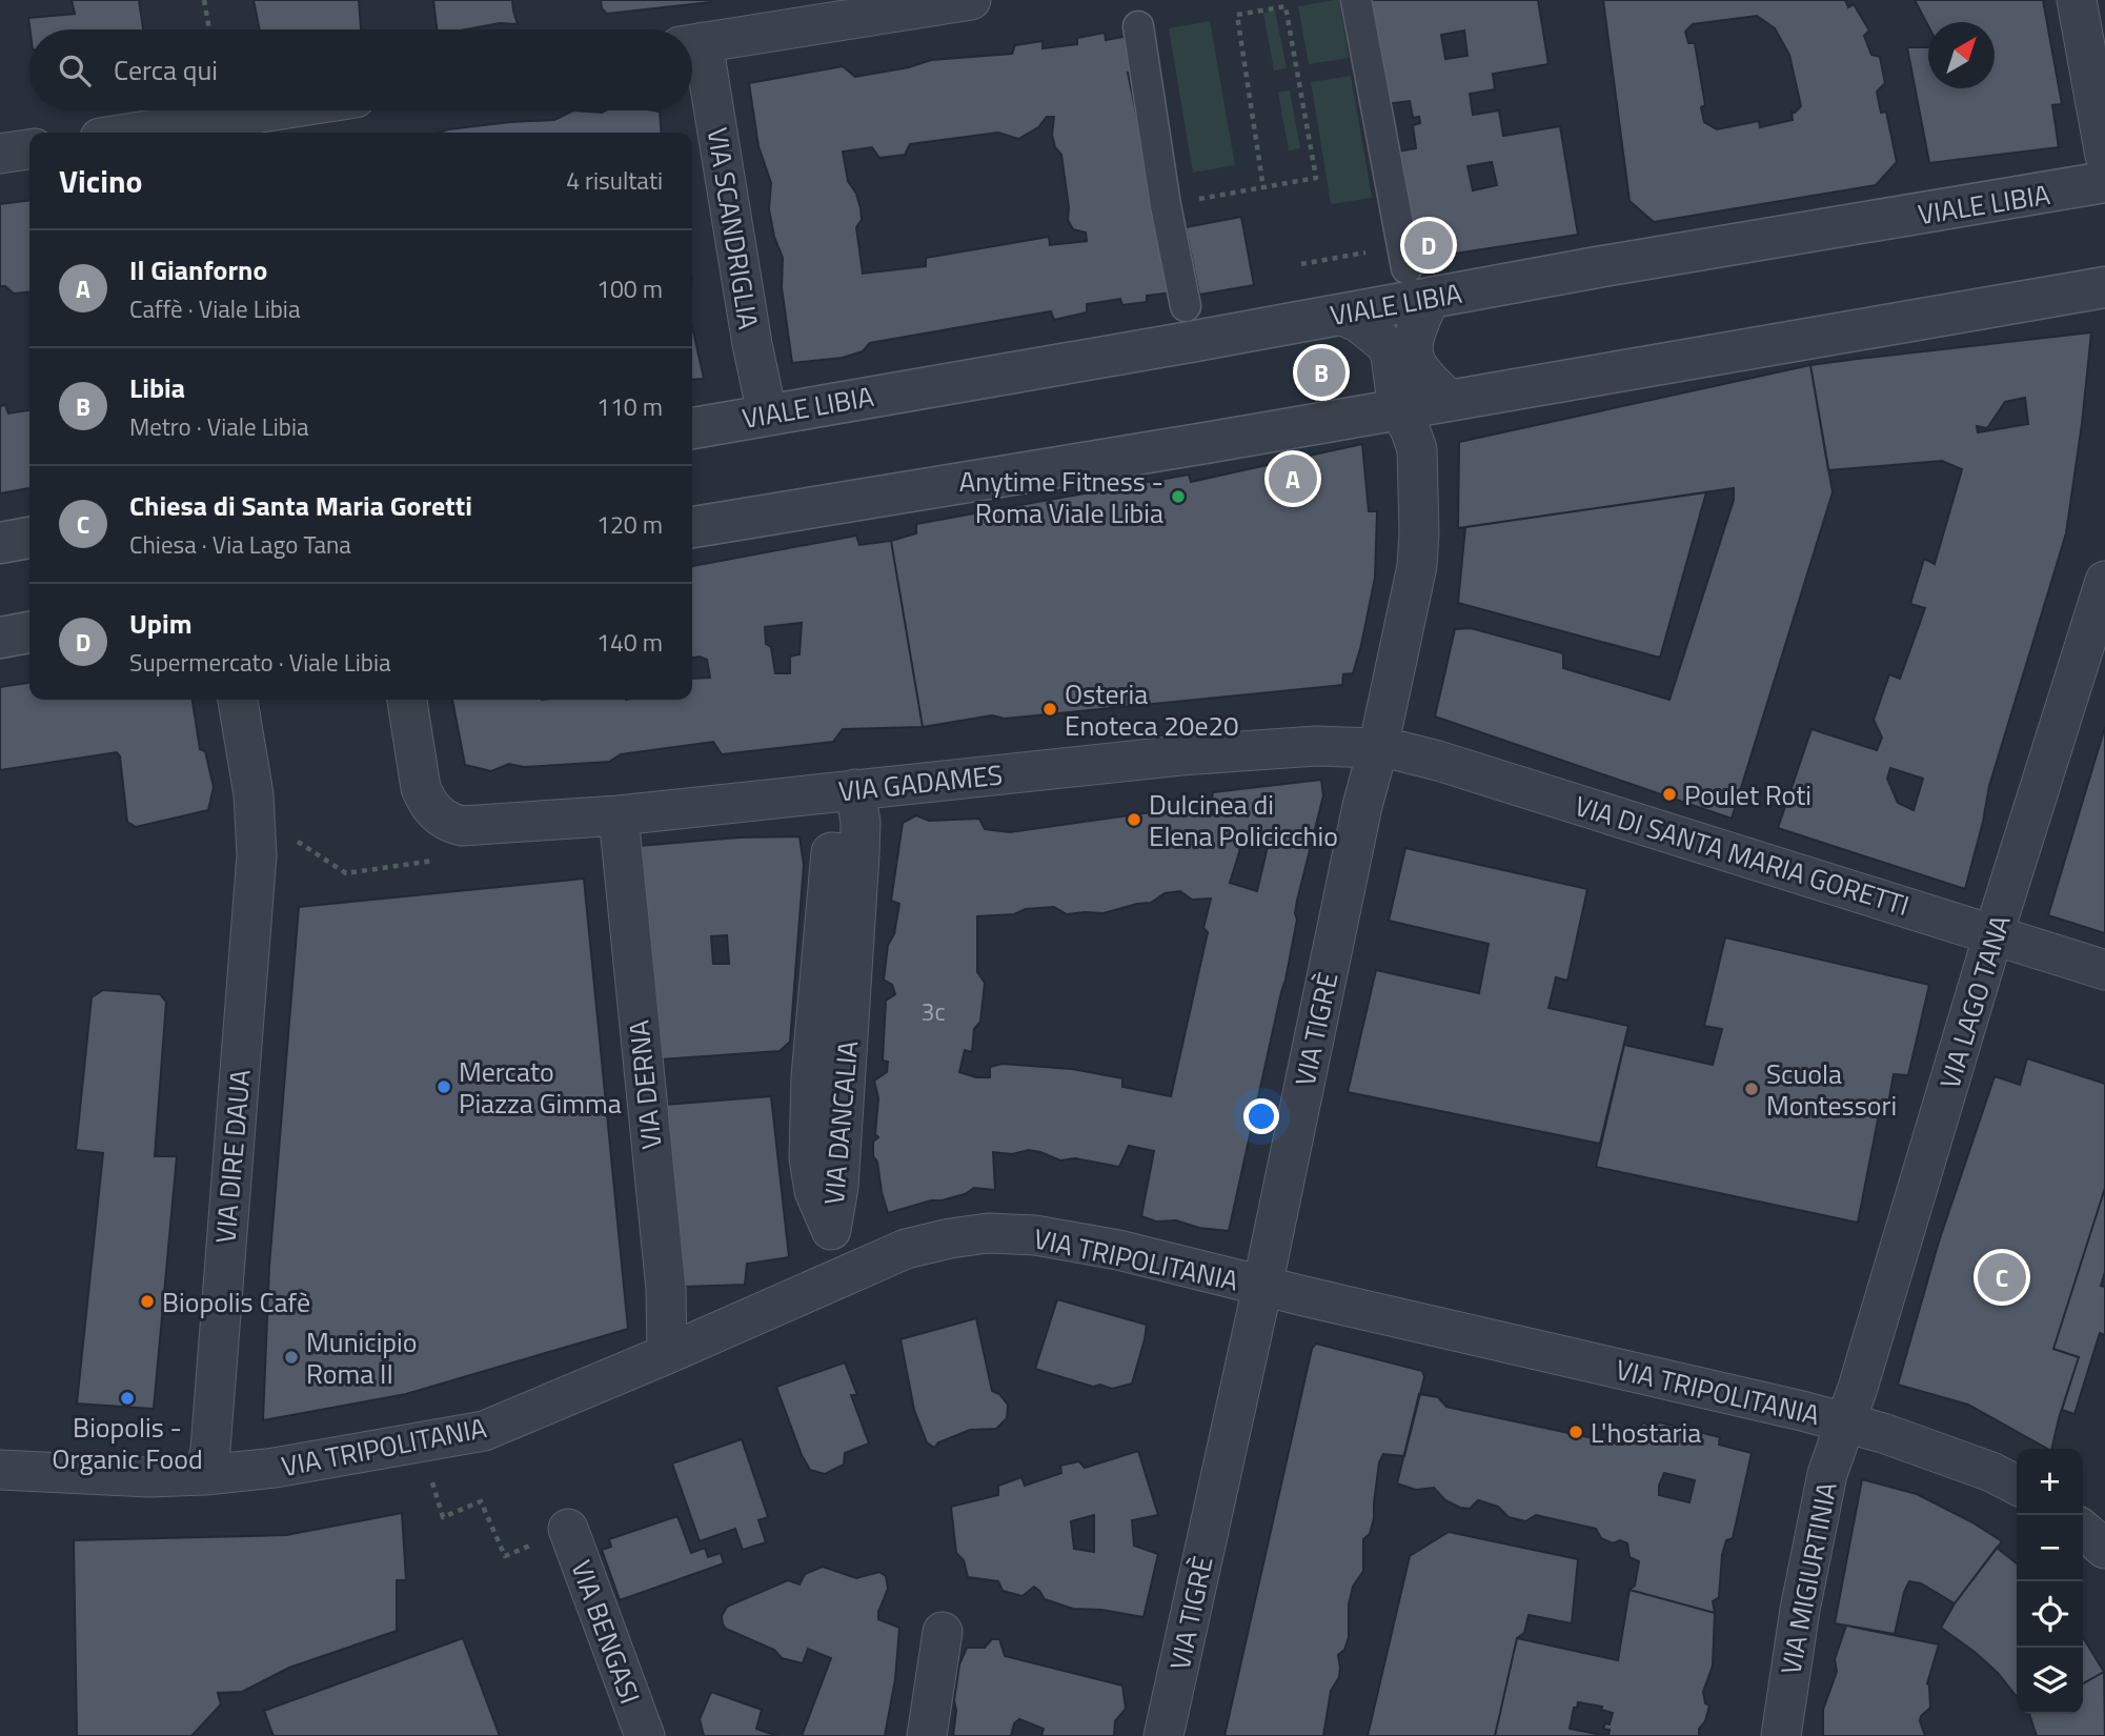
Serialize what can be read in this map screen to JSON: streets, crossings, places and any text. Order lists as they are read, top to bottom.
{
  "streets": {
    "street": [
      "VIALE LIBIA",
      "VIA SCANDRIGLIA",
      "VIA GADAMES",
      "VIA DI SANTA MARIA GORETTI",
      "VIA LAGO TANA",
      "VIA TIGRÈ",
      "VIA DERNA",
      "VIA DANCALIA",
      "VIA DIRE DAUA",
      "VIA TRIPOLITANIA",
      "VIA MIGIURTINIA",
      "VIA BENGASI"
    ]
  },
  "crossings": [
    ["VIALE LIBIA", "VIA SCANDRIGLIA"],
    ["VIALE LIBIA", "VIA TIGRÈ"],
    ["VIA GADAMES", "VIA DI SANTA MARIA GORETTI"],
    ["VIA GADAMES", "VIA TIGRÈ"],
    ["VIA GADAMES", "VIA DERNA"],
    ["VIA GADAMES", "VIA DANCALIA"],
    ["VIA DI SANTA MARIA GORETTI", "VIA LAGO TANA"],
    ["VIA DI SANTA MARIA GORETTI", "VIA TIGRÈ"],
    ["VIA LAGO TANA", "VIA TRIPOLITANIA"],
    ["VIA LAGO TANA", "VIA MIGIURTINIA"],
    ["VIA TIGRÈ", "VIA TRIPOLITANIA"],
    ["VIA DERNA", "VIA TRIPOLITANIA"],
    ["VIA DIRE DAUA", "VIA TRIPOLITANIA"],
    ["VIA TRIPOLITANIA", "VIA MIGIURTINIA"]
  ],
  "places": [
    "Anytime Fitness - Roma Viale Libia",
    "Osteria Enoteca 20e20",
    "Poulet Roti",
    "Dulcinea di Elena Policicchio",
    "Mercato Piazza Gimma",
    "Scuola Montessori",
    "Biopolis Cafè",
    "Municipio Roma II",
    "Biopolis - Organic Food",
    "L'hostaria"
  ],
  "house_numbers": ["3c"],
  "north": "top right",
  "page": {
    "search": "Cerca qui",
    "heading": ["Vicino", "4 risultati"],
    "pins": [
      "D",
      "B",
      "A",
      "C"
    ],
    "list": [
      {
        "mark": "A",
        "name": "Il Gianforno",
        "note": "Caffè · Viale Libia",
        "value": "100 m"
      },
      {
        "mark": "B",
        "name": "Libia",
        "note": "Metro · Viale Libia",
        "value": "110 m"
      },
      {
        "mark": "C",
        "name": "Chiesa di Santa Maria Goretti",
        "note": "Chiesa · Via Lago Tana",
        "value": "120 m"
      },
      {
        "mark": "D",
        "name": "Upim",
        "note": "Supermercato · Viale Libia",
        "value": "140 m"
      }
    ],
    "map_buttons": ["+", "−"]
  }
}
